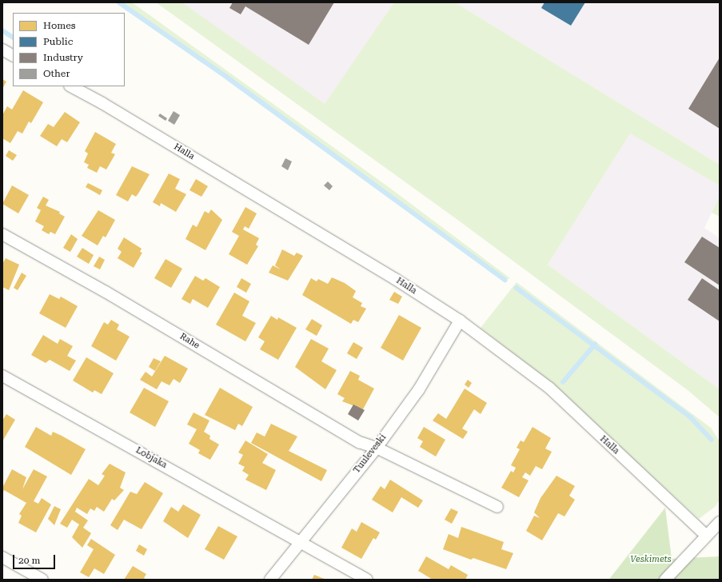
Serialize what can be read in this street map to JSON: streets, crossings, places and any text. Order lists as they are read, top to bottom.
{
  "streets": {
    "street": [
      "Halla",
      "Rahe",
      "Tuuleveski",
      "Lobjaka"
    ]
  },
  "crossings": [
    ["Halla", "Tuuleveski"],
    ["Rahe", "Tuuleveski"],
    ["Tuuleveski", "Lobjaka"]
  ],
  "parks": ["Veskimets"],
  "legend": [
    "Homes",
    "Public",
    "Industry",
    "Other"
  ],
  "scale_bar": "20 m"
}
